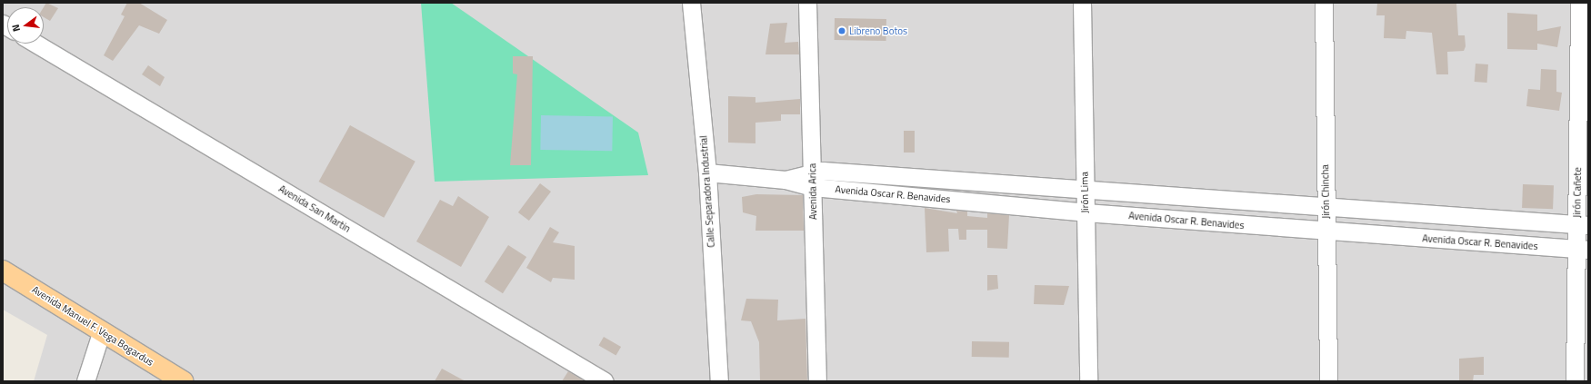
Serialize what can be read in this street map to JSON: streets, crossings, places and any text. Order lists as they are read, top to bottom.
{
  "streets": {
    "main road": ["Avenida Manuel F. Vega Bogardus"],
    "street": [
      "Calle Separadora Industrial",
      "Avenida Arica",
      "Jirón Chincha",
      "Jirón Lima",
      "Jirón Cañete",
      "Avenida Oscar R. Benavides",
      "Avenida San Martin"
    ]
  },
  "crossings": [
    ["Calle Separadora Industrial", "Avenida Oscar R. Benavides"],
    ["Avenida Arica", "Avenida Oscar R. Benavides"],
    ["Jirón Chincha", "Avenida Oscar R. Benavides"],
    ["Jirón Lima", "Avenida Oscar R. Benavides"],
    ["Jirón Cañete", "Avenida Oscar R. Benavides"]
  ],
  "places": ["Libreno Botos"],
  "north": "left"
}
